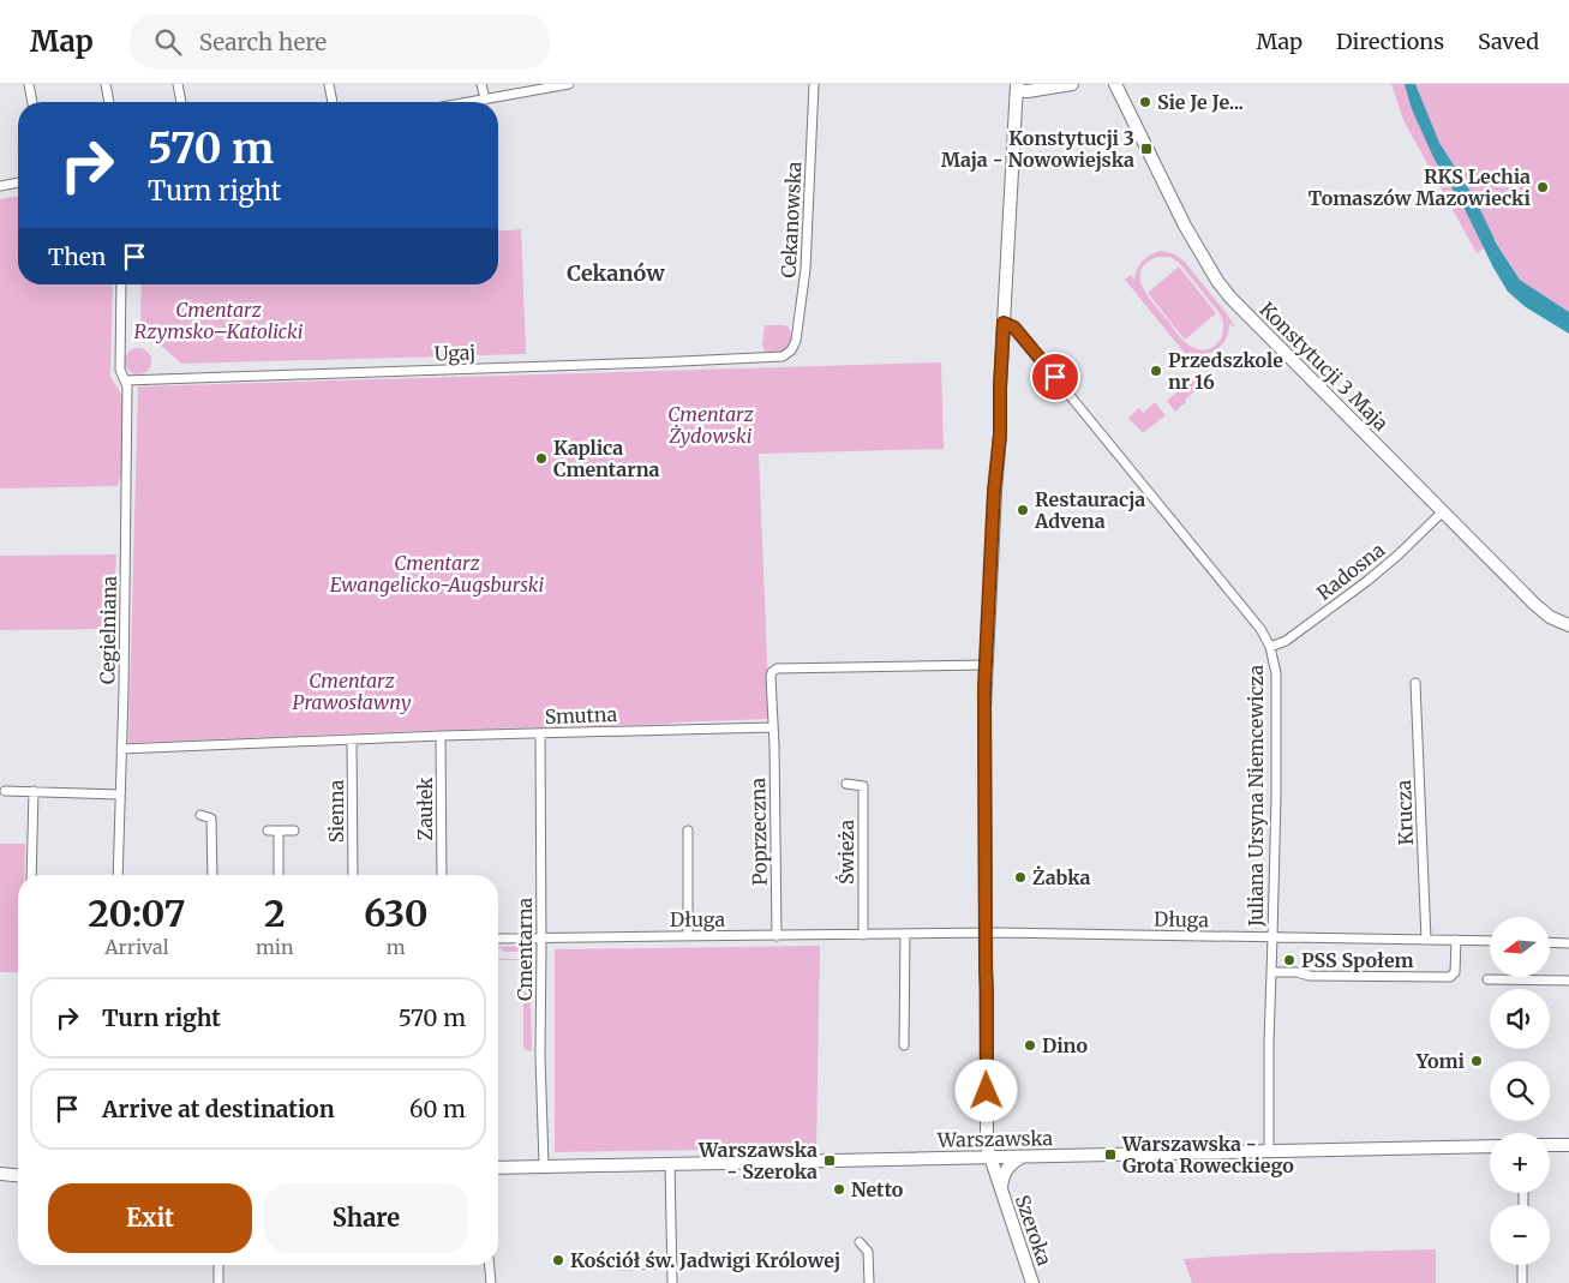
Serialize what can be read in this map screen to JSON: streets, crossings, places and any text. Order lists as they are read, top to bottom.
{
  "streets": {
    "street": [
      "Cekanowska",
      "Ugaj",
      "Konstytucji 3 Maja",
      "Radosna",
      "Cegielniana",
      "Smutna",
      "Juliana Ursyna Niemcewicza",
      "Zaułek",
      "Sienna",
      "Krucza",
      "Poprzeczna",
      "Świeża",
      "Długa",
      "Cmentarna",
      "Warszawska",
      "Szeroka"
    ]
  },
  "crossings": [
    ["Cekanowska", "Ugaj"],
    ["Ugaj", "Cegielniana"],
    ["Konstytucji 3 Maja", "Radosna"],
    ["Radosna", "Juliana Ursyna Niemcewicza"],
    ["Cegielniana", "Smutna"],
    ["Smutna", "Zaułek"],
    ["Smutna", "Sienna"],
    ["Smutna", "Poprzeczna"],
    ["Smutna", "Cmentarna"],
    ["Juliana Ursyna Niemcewicza", "Długa"],
    ["Juliana Ursyna Niemcewicza", "Warszawska"],
    ["Juliana Ursyna Niemcewicza", "Szeroka"],
    ["Krucza", "Długa"],
    ["Poprzeczna", "Długa"],
    ["Świeża", "Długa"],
    ["Długa", "Cmentarna"],
    ["Długa", "Szeroka"],
    ["Cmentarna", "Warszawska"],
    ["Warszawska", "Szeroka"]
  ],
  "districts": ["Cekanów"],
  "parks": [
    "Cmentarz Rzymsko–Katolicki",
    "Cmentarz Żydowski",
    "Cmentarz Ewangelicko-Augsburski",
    "Cmentarz Prawosławny"
  ],
  "places": {
    "other": [
      "Sie Je Je...",
      "RKS Lechia Tomaszów Mazowiecki",
      "Przedszkole nr 16",
      "Kaplica Cmentarna",
      "Restauracja Advena",
      "Żabka",
      "PSS Społem",
      "Dino",
      "Yomi",
      "Netto",
      "Kościół św. Jadwigi Królowej"
    ],
    "transit": ["Konstytucji 3 Maja - Nowowiejska", "Warszawska - Grota Roweckiego", "Warszawska - Szeroka"]
  },
  "north": "left",
  "page": {
    "header": "Map",
    "search": "Search here",
    "nav": ["Map", "Directions", "Saved"],
    "turn": ["570 m", "Turn right"],
    "then": "Then",
    "eta": [
      "20:07",
      "Arrival",
      "2",
      "min",
      "630",
      "m"
    ],
    "map_buttons": ["+", "−"],
    "list": [
      {
        "name": "Turn right",
        "value": "570 m"
      },
      {
        "name": "Arrive at destination",
        "value": "60 m"
      }
    ],
    "buttons": ["Exit", "Share"]
  }
}
